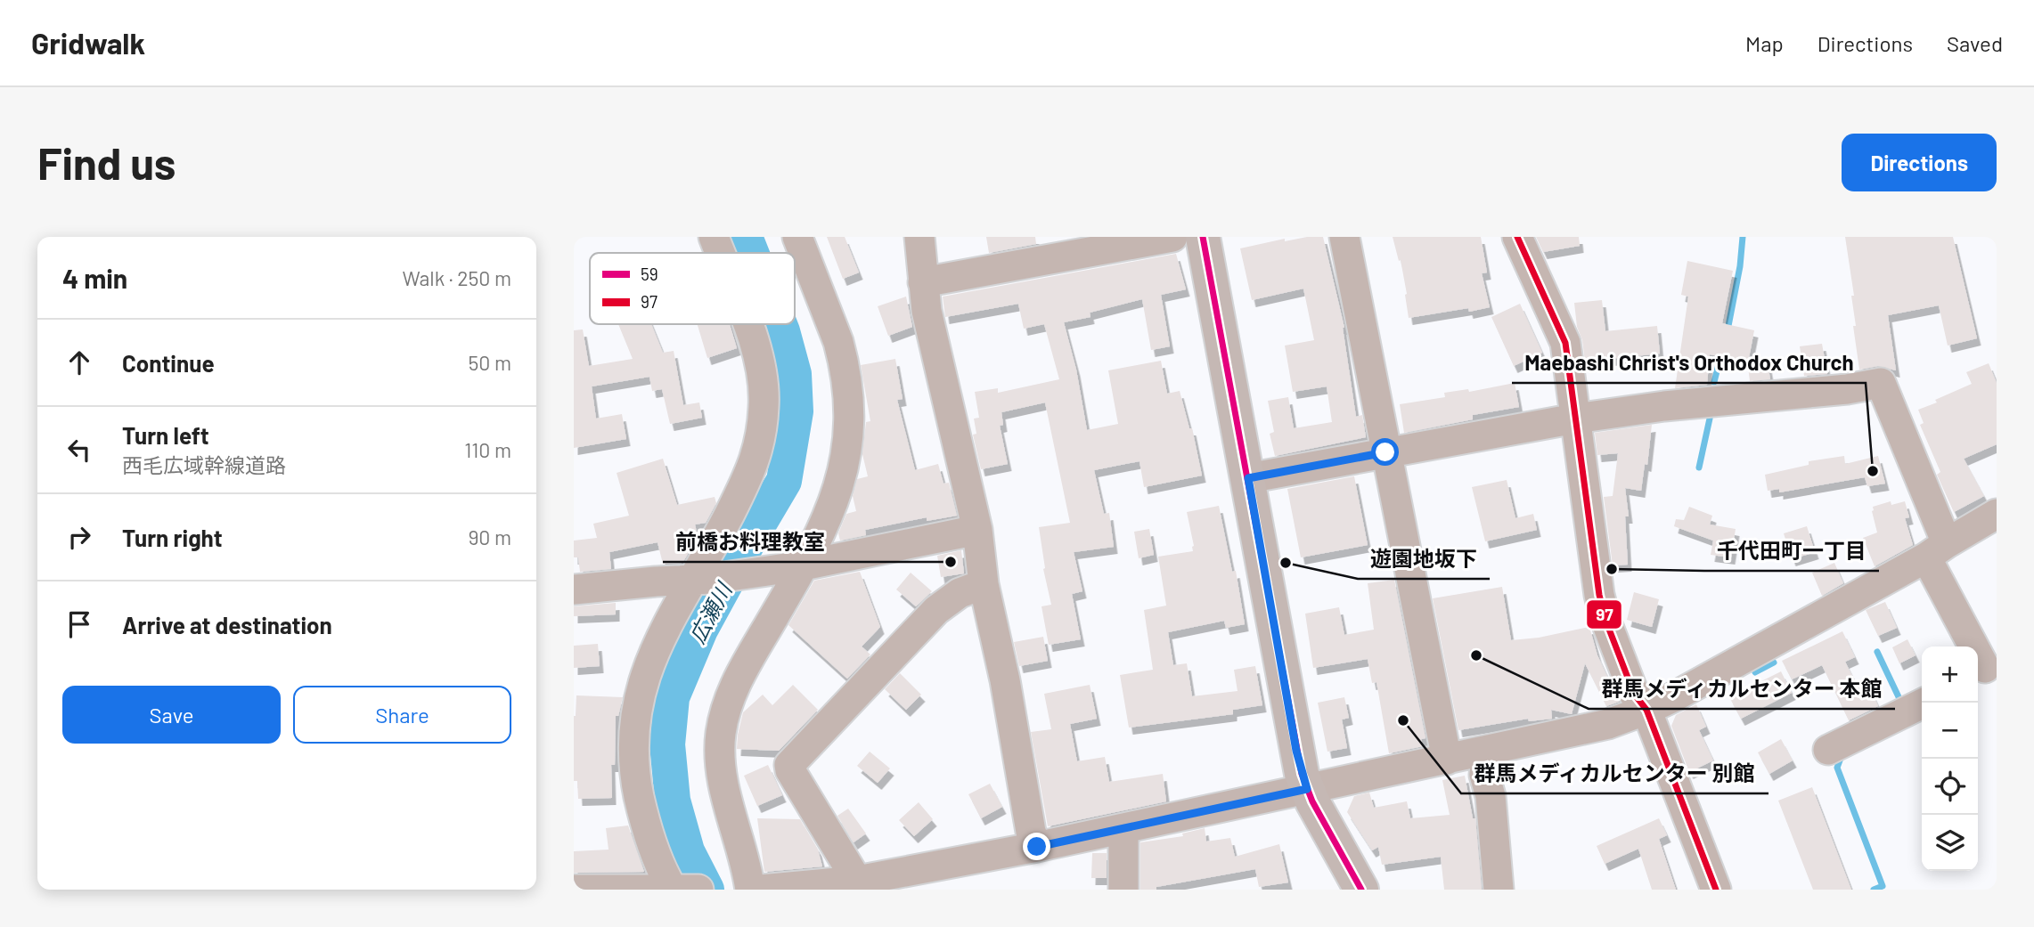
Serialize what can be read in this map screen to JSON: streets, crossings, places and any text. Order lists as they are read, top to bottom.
{
  "water": ["広瀬川"],
  "places": [
    "Maebashi Christ's Orthodox Church",
    "前橋お料理教室",
    "遊園地坂下",
    "千代田町一丁目",
    "群馬メディカルセンター 本館",
    "群馬メディカルセンター 別館"
  ],
  "lines": ["transit line 59", "transit line 97"],
  "legend": ["59", "97"],
  "page": {
    "header": "Gridwalk",
    "nav": ["Map", "Directions", "Saved"],
    "buttons": [
      "Directions",
      ["Save", "Share"]
    ],
    "title": "Find us",
    "heading": ["4 min", "Walk · 250 m"],
    "list": [
      ["Continue", "50 m"],
      ["Turn left", "西毛広域幹線道路", "110 m"],
      ["Turn right", "90 m"],
      "Arrive at destination"
    ],
    "map_buttons": ["+", "−"]
  }
}
